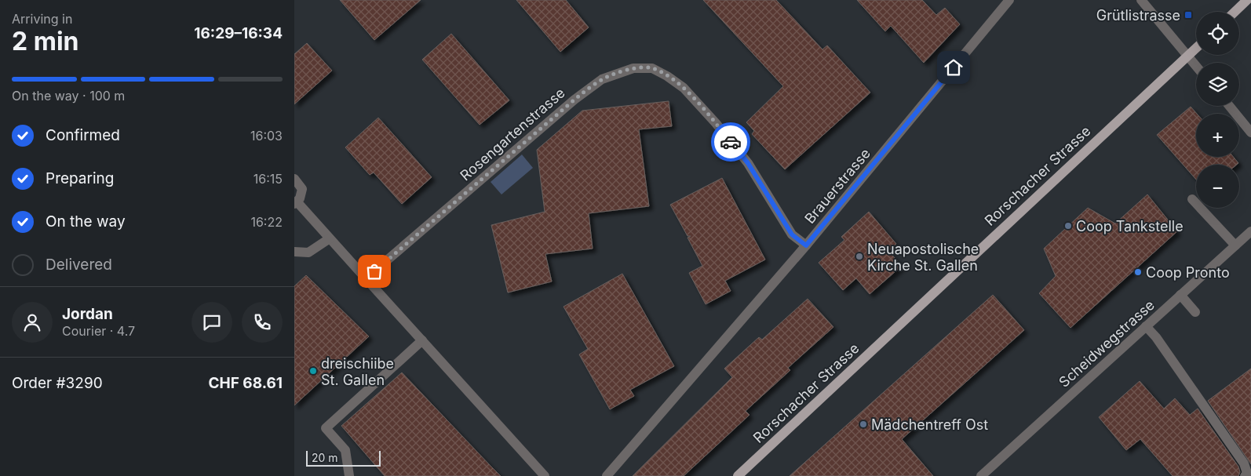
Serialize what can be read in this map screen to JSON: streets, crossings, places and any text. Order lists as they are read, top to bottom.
{
  "streets": {
    "main road": ["Rorschacher Strasse"],
    "street": ["Rosengartenstrasse", "Brauerstrasse", "Scheidwegstrasse"]
  },
  "crossings": [
    ["Rosengartenstrasse", "Brauerstrasse"]
  ],
  "places": {
    "transit": ["Grütlistrasse"],
    "other": [
      "Coop Tankstelle",
      "Neuapostolische Kirche St. Gallen",
      "Coop Pronto",
      "dreischiibe St. Gallen",
      "Mädchentreff Ost"
    ]
  },
  "scale_bar": "20 m",
  "page": {
    "heading": ["2 min", "Arriving in", "16:29–16:34"],
    "panel": [
      "Jordan",
      "Courier · 4.7",
      "Order #3290",
      "CHF 68.61"
    ],
    "map_buttons": ["+", "−"],
    "bar": "On the way · 100 m",
    "list": [
      ["Confirmed", "16:03"],
      ["Preparing", "16:15"],
      ["On the way", "16:22"],
      "Delivered"
    ],
    "scale": "20 m"
  }
}
